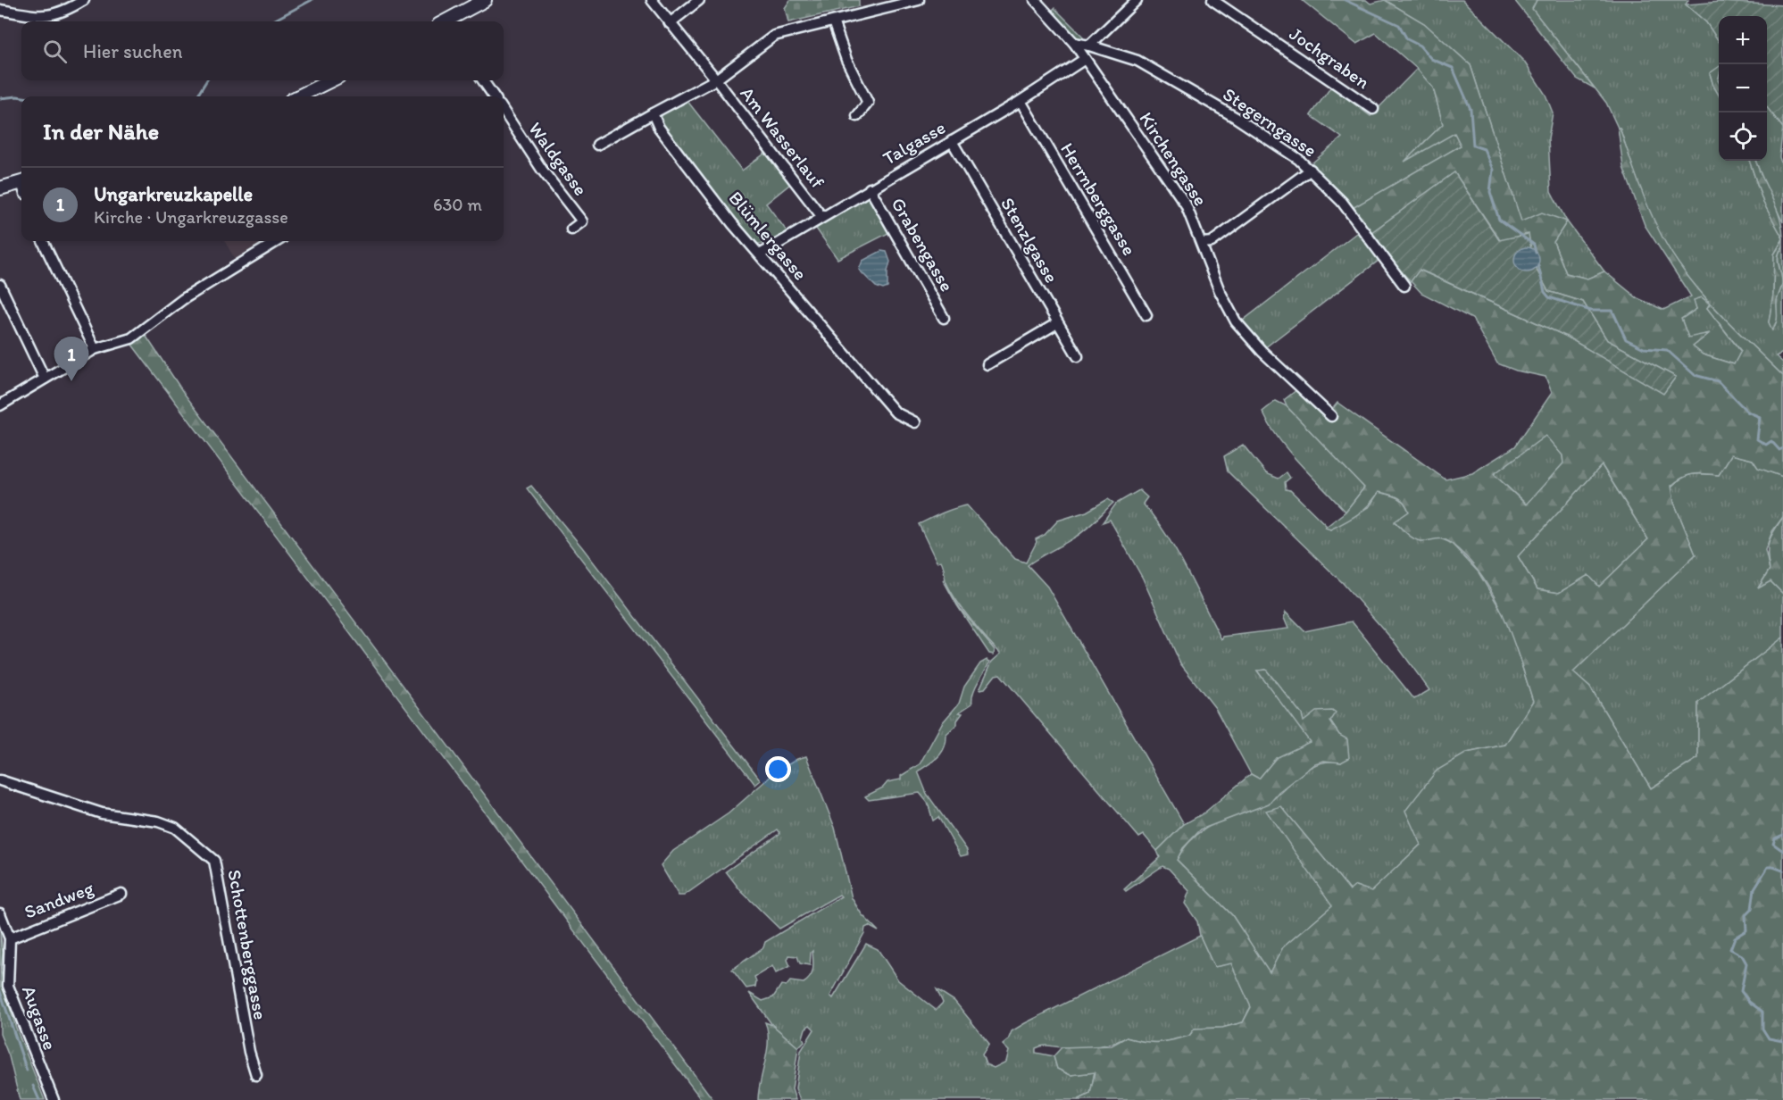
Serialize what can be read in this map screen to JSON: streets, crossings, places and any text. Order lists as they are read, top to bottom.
{
  "streets": {
    "street": [
      "Jochgraben",
      "Stegerngasse",
      "Am Wasserlauf",
      "Talgasse",
      "Waldgasse",
      "Kirchengasse",
      "Herrnberggasse",
      "Blümlergasse",
      "Stenzlgasse",
      "Grabengasse",
      "Sandweg",
      "Schottenberggasse",
      "Augasse"
    ]
  },
  "crossings": [
    ["Stegerngasse", "Kirchengasse"],
    ["Am Wasserlauf", "Talgasse"],
    ["Talgasse", "Kirchengasse"],
    ["Talgasse", "Herrnberggasse"],
    ["Talgasse", "Blümlergasse"],
    ["Talgasse", "Stenzlgasse"],
    ["Talgasse", "Grabengasse"],
    ["Sandweg", "Augasse"]
  ],
  "page": {
    "map_buttons": ["+", "−"],
    "search": "Hier suchen",
    "heading": "In der Nähe",
    "list": [
      {
        "mark": "1",
        "name": "Ungarkreuzkapelle",
        "note": "Kirche · Ungarkreuzgasse",
        "value": "630 m"
      }
    ],
    "pins": "1"
  }
}
